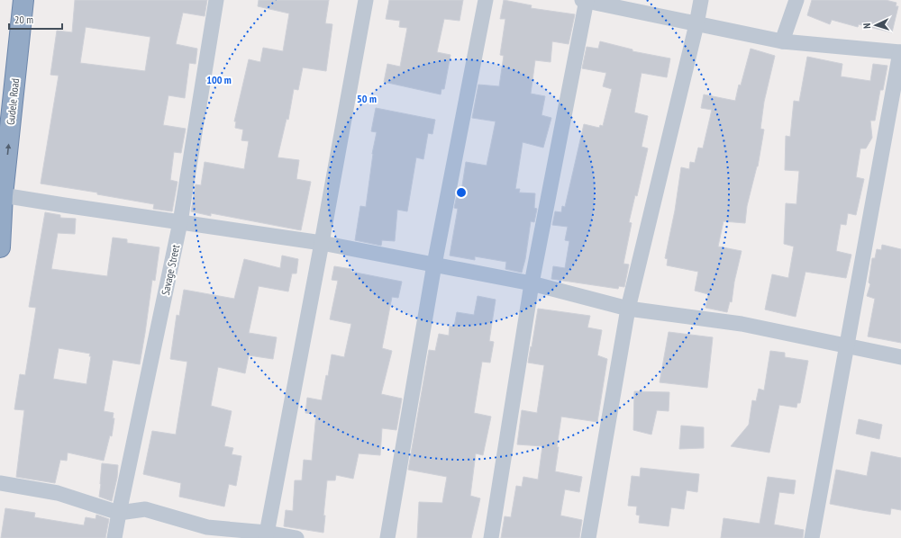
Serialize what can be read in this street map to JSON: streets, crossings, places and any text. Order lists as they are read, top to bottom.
{
  "streets": {
    "highway": ["Gudele Road"],
    "street": ["Savage Street"]
  },
  "one_way": ["Gudele Road"],
  "scale_bar": "20 m",
  "north": "left",
  "rings": ["100 m", "50 m"]
}
